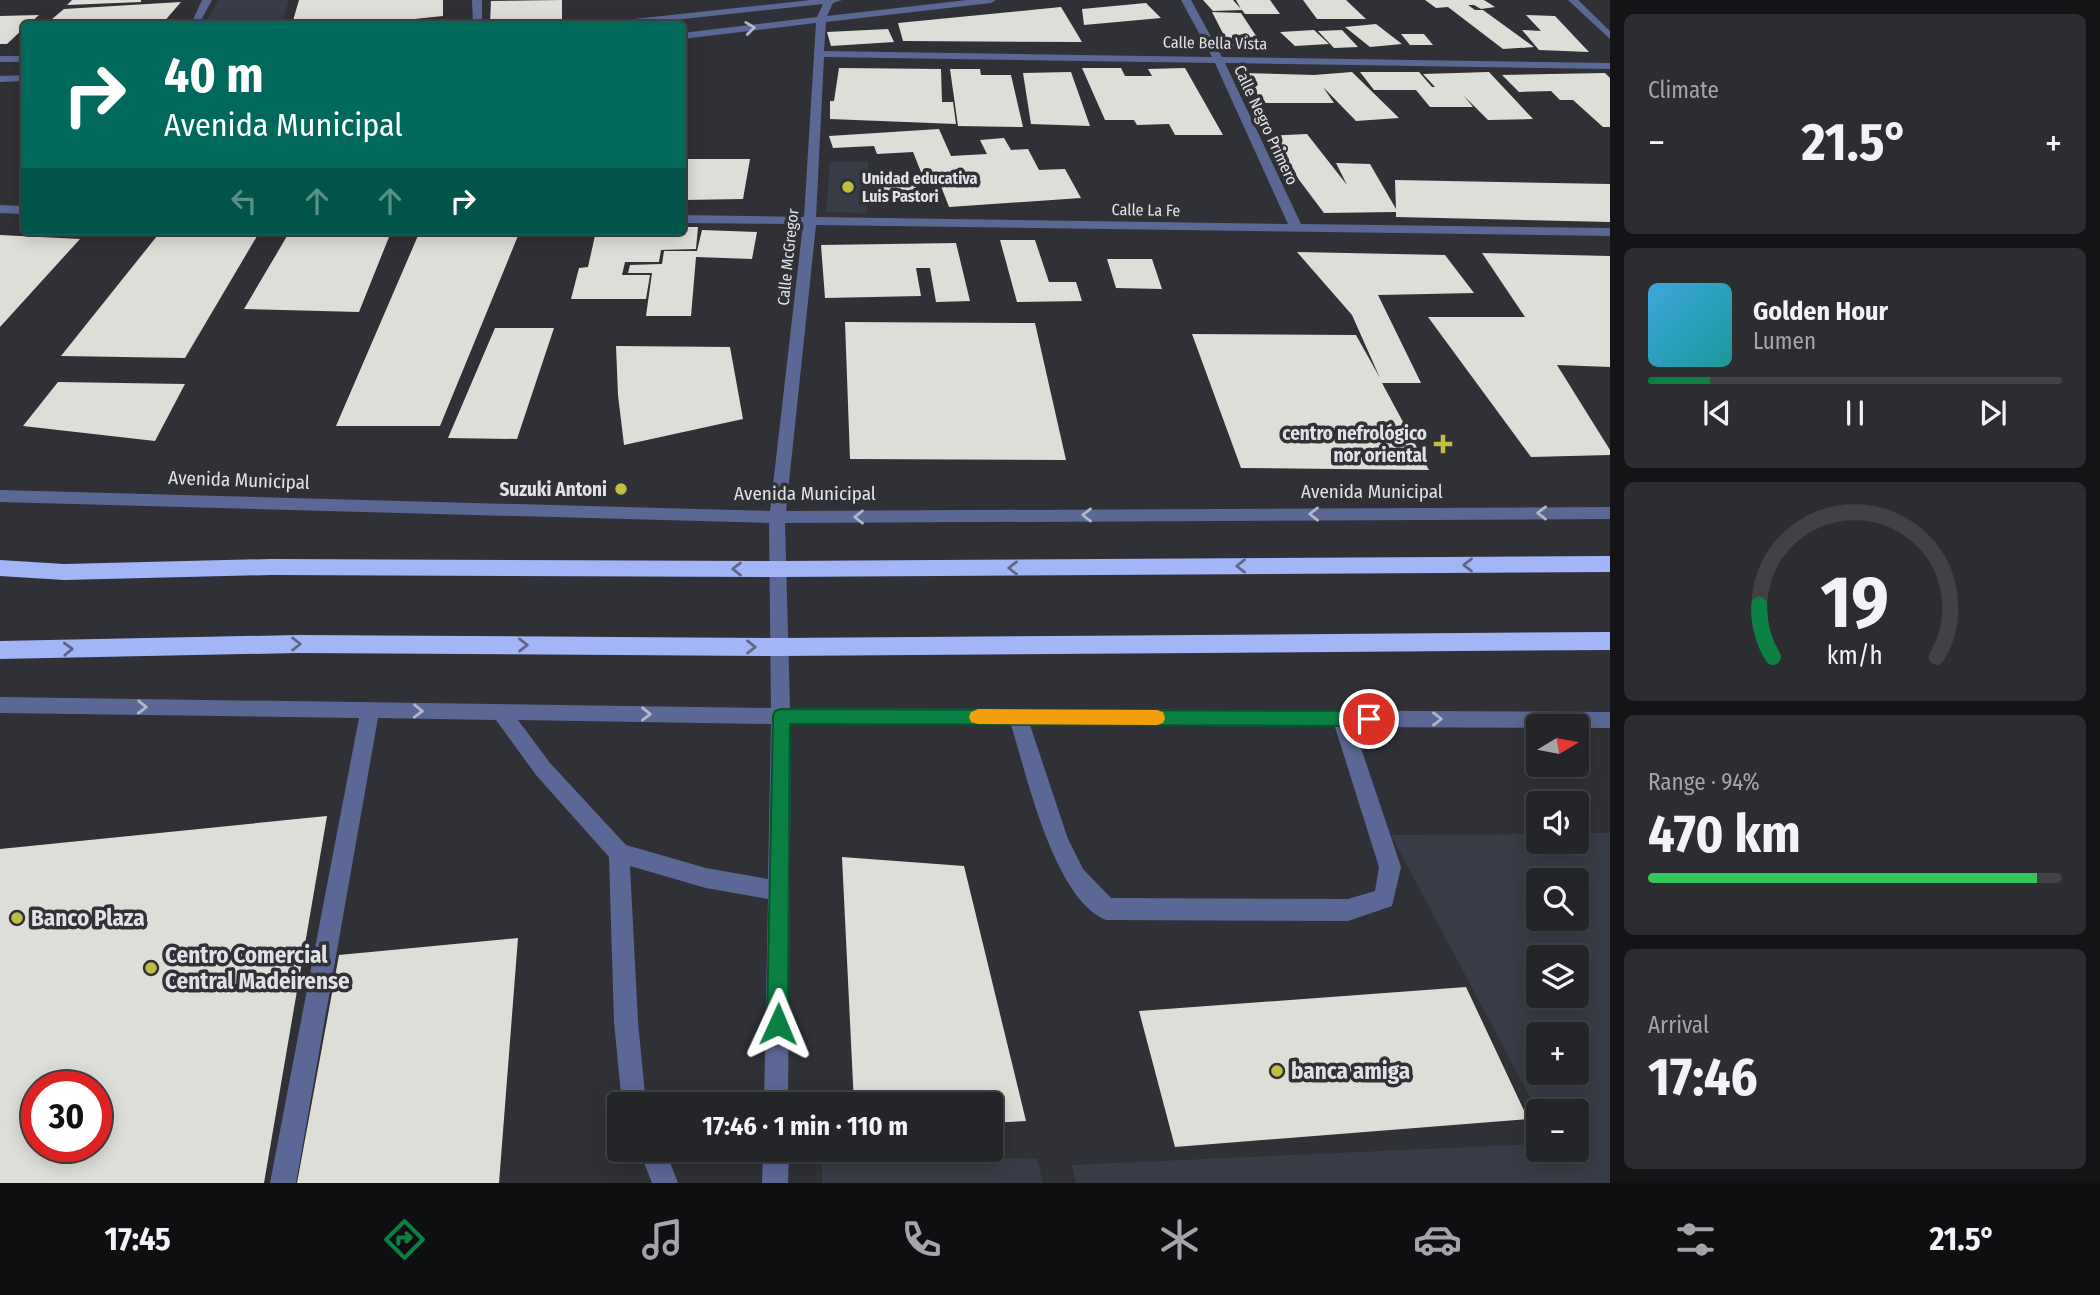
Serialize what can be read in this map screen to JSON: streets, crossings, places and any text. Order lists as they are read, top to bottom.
{
  "streets": {
    "street": [
      "Calle Bella Vista",
      "Calle Negro Primero",
      "Calle La Fe",
      "Calle McGregor",
      "Avenida Municipal"
    ]
  },
  "crossings": [
    ["Calle Bella Vista", "Calle Negro Primero"],
    ["Calle Bella Vista", "Calle McGregor"],
    ["Calle Negro Primero", "Calle La Fe"],
    ["Calle La Fe", "Calle McGregor"],
    ["Calle McGregor", "Avenida Municipal"]
  ],
  "one_way": ["Avenida Municipal"],
  "places": {
    "other": [
      "Unidad educativa Luis Pastori",
      "Suzuki Antoni",
      "Banco Plaza",
      "Centro Comercial Central Madeirense",
      "banca amiga"
    ],
    "health": ["centro nefrológico nor oriental"]
  },
  "north": "right",
  "page": {
    "tile": [
      "Climate",
      ["Range · 94%", "470 km"],
      ["Arrival", "17:46"]
    ],
    "turn": ["40 m", "Avenida Municipal"],
    "heat": ["−", "21.5°", "+"],
    "song": ["Golden Hour", "Lumen"],
    "map_buttons": ["+", "−"],
    "limit": "30",
    "trip": "17:46 · 1 min · 110 m",
    "tabs": ["17:45", "21.5°"],
    "gauge": ["19", "km/h"]
  }
}
